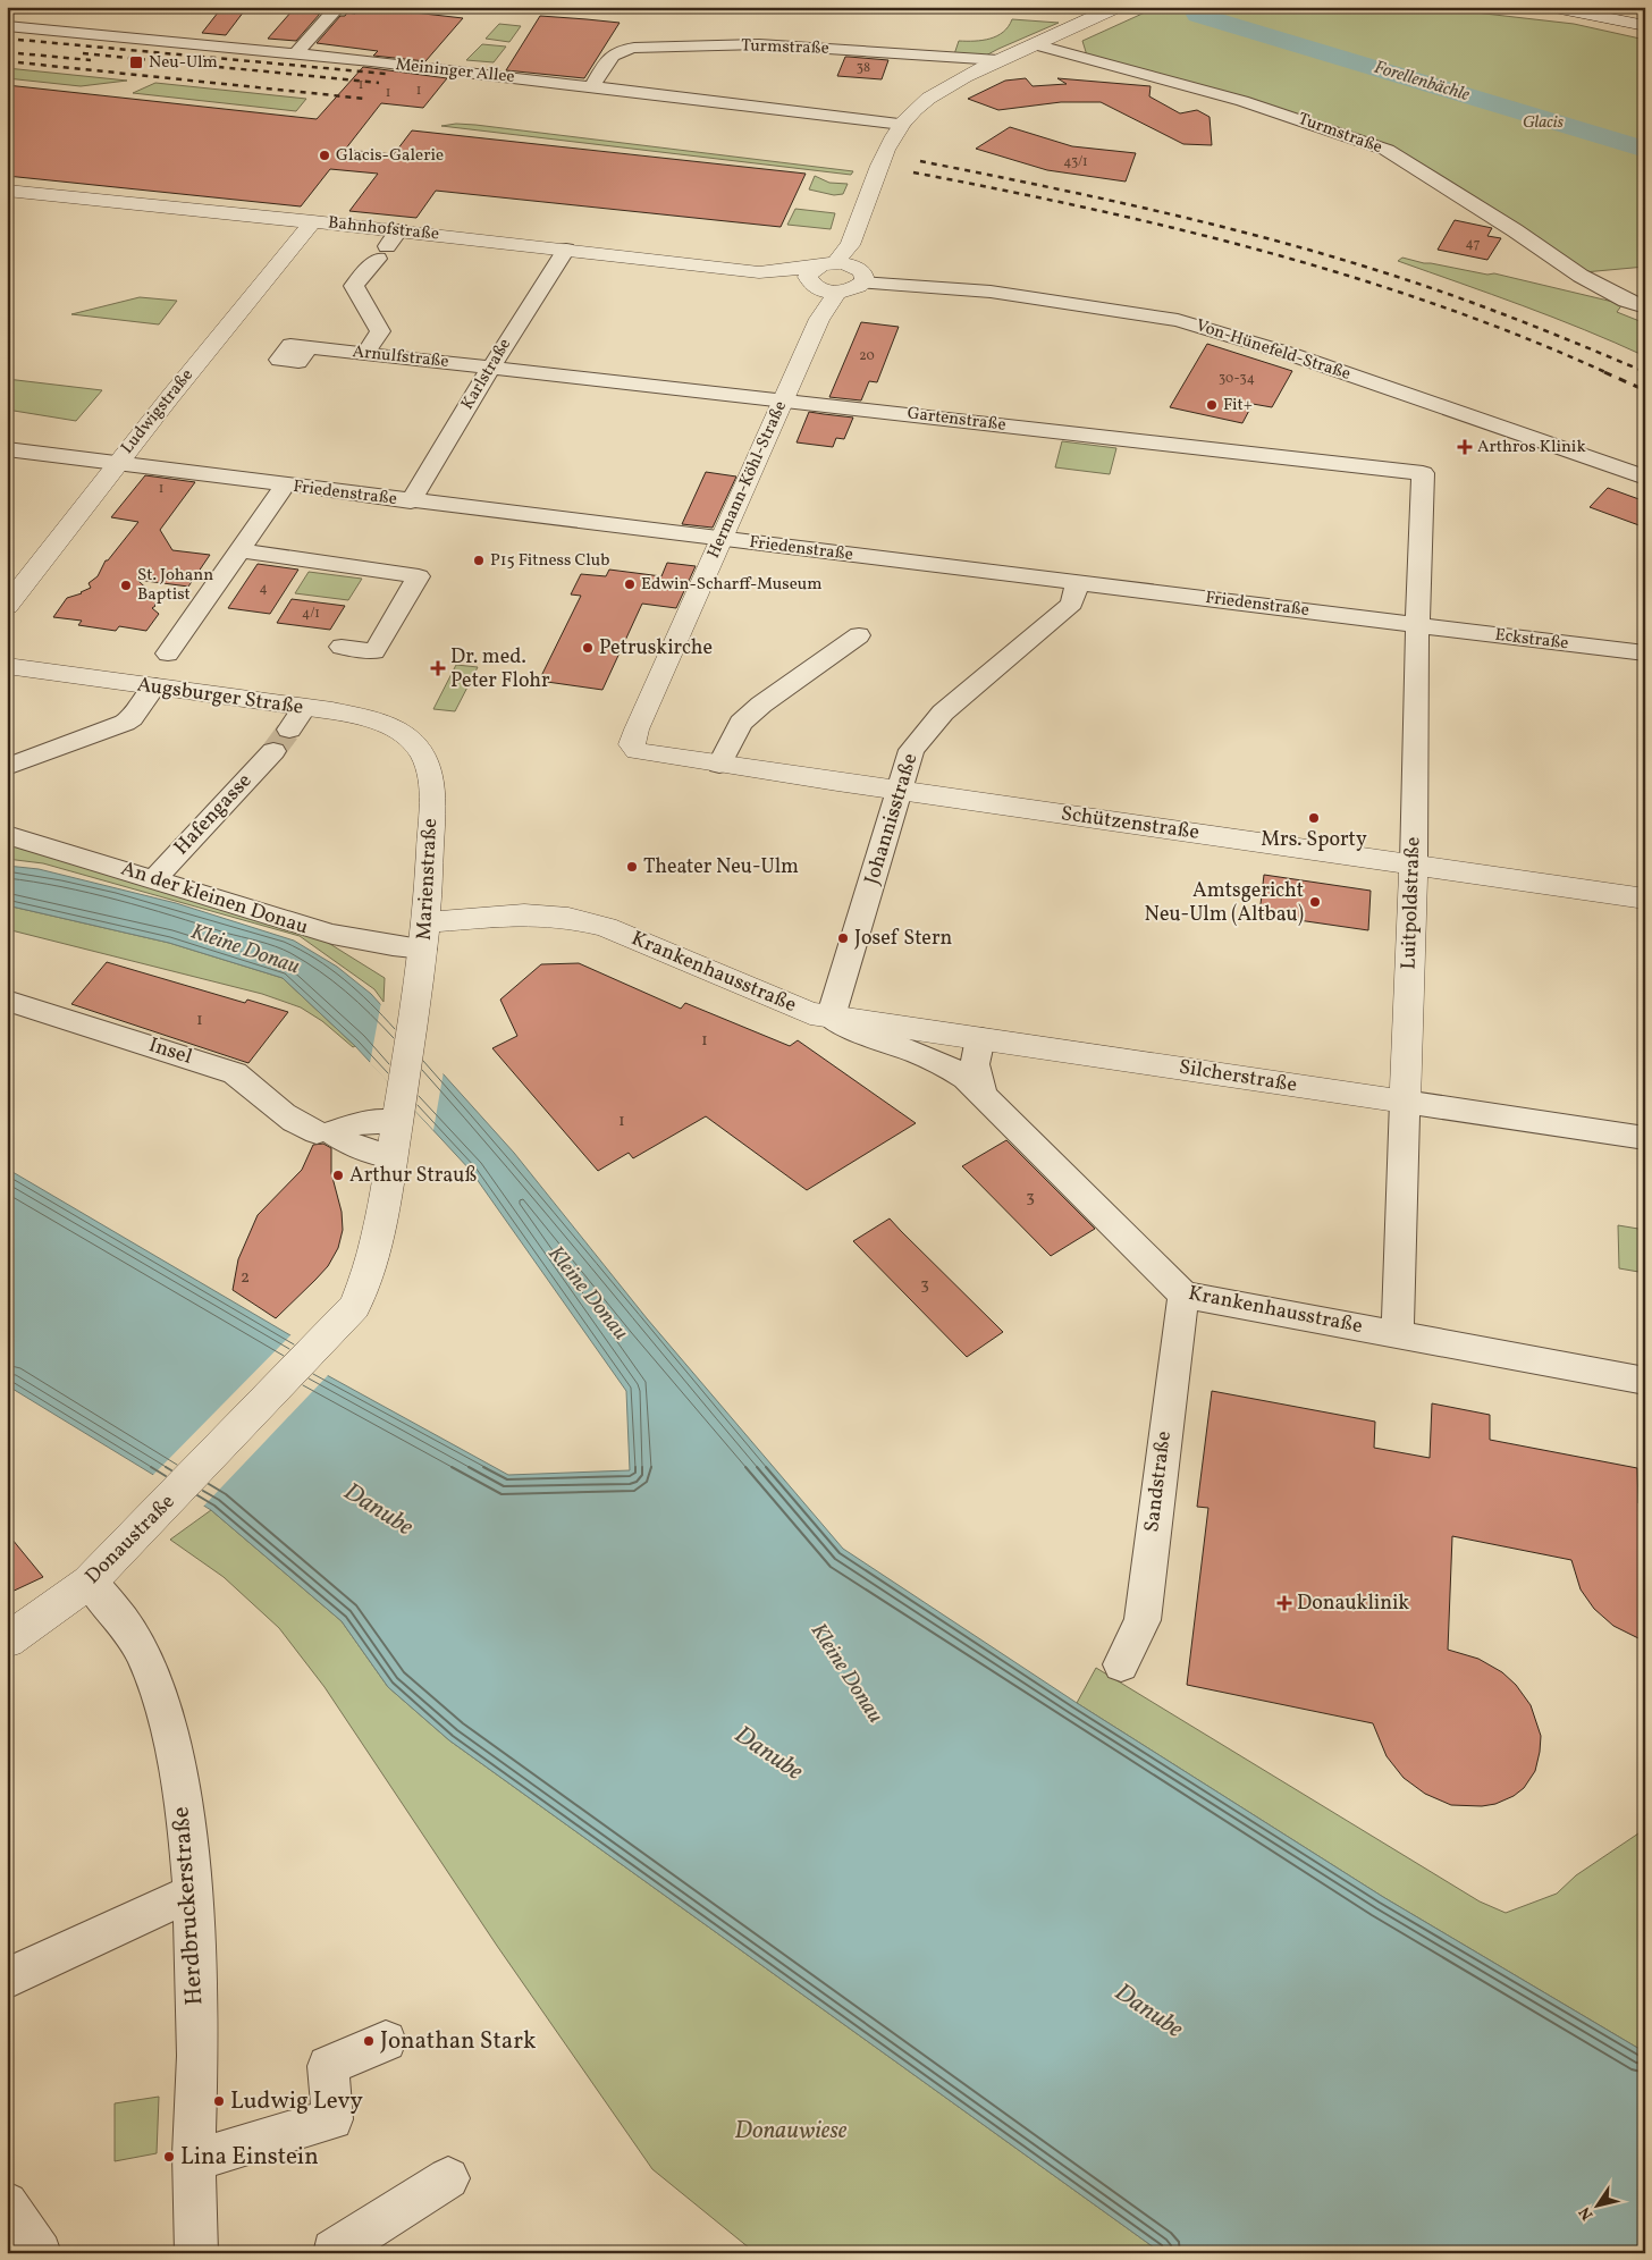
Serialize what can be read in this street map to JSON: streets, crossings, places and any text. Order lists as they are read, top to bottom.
{
  "streets": {
    "street": [
      "Turmstraße",
      "Meininger Allee",
      "Bahnhofstraße",
      "Von-Hünefeld-Straße",
      "Arnulfstraße",
      "Karlstraße",
      "Ludwigstraße",
      "Gartenstraße",
      "Hermann-Köhl-Straße",
      "Friedenstraße",
      "Eckstraße",
      "Augsburger Straße",
      "Hafengasse",
      "Johannisstraße",
      "Schützenstraße",
      "Marienstraße",
      "An der kleinen Donau",
      "Luitpoldstraße",
      "Krankenhausstraße",
      "Insel",
      "Silcherstraße",
      "Sandstraße",
      "Donaustraße",
      "Herdbruckerstraße"
    ]
  },
  "crossings": [
    ["Turmstraße", "Meininger Allee"],
    ["Bahnhofstraße", "Karlstraße"],
    ["Bahnhofstraße", "Ludwigstraße"],
    ["Bahnhofstraße", "Hermann-Köhl-Straße"],
    ["Arnulfstraße", "Karlstraße"],
    ["Arnulfstraße", "Gartenstraße"],
    ["Karlstraße", "Gartenstraße"],
    ["Karlstraße", "Friedenstraße"],
    ["Ludwigstraße", "Friedenstraße"],
    ["Gartenstraße", "Hermann-Köhl-Straße"],
    ["Gartenstraße", "Luitpoldstraße"],
    ["Hermann-Köhl-Straße", "Friedenstraße"],
    ["Hermann-Köhl-Straße", "Schützenstraße"],
    ["Friedenstraße", "Eckstraße"],
    ["Friedenstraße", "Johannisstraße"],
    ["Friedenstraße", "Luitpoldstraße"],
    ["Eckstraße", "Luitpoldstraße"],
    ["Augsburger Straße", "Marienstraße"],
    ["Hafengasse", "An der kleinen Donau"],
    ["Johannisstraße", "Schützenstraße"],
    ["Johannisstraße", "Krankenhausstraße"],
    ["Johannisstraße", "Silcherstraße"],
    ["Schützenstraße", "Luitpoldstraße"],
    ["Marienstraße", "An der kleinen Donau"],
    ["Marienstraße", "Krankenhausstraße"],
    ["Marienstraße", "Donaustraße"],
    ["An der kleinen Donau", "Krankenhausstraße"],
    ["Luitpoldstraße", "Krankenhausstraße"],
    ["Luitpoldstraße", "Silcherstraße"],
    ["Krankenhausstraße", "Silcherstraße"],
    ["Krankenhausstraße", "Sandstraße"],
    ["Donaustraße", "Herdbruckerstraße"]
  ],
  "water": ["Forellenbächle", "Kleine Donau", "Danube"],
  "parks": ["Glacis", "Donauwiese"],
  "places": {
    "transit": ["Neu-Ulm"],
    "other": [
      "Glacis-Galerie",
      "Fit+",
      "P15 Fitness Club",
      "Edwin-Scharff-Museum",
      "St. Johann Baptist",
      "Petruskirche",
      "Mrs. Sporty",
      "Theater Neu-Ulm",
      "Amtsgericht Neu-Ulm (Altbau)",
      "Josef Stern",
      "Arthur Strauß",
      "Jonathan Stark",
      "Ludwig Levy",
      "Lina Einstein"
    ],
    "health": ["Arthros Klinik", "Dr. med. Peter Flohr", "Donauklinik"]
  },
  "house_numbers": [
    "38",
    "1",
    "1",
    "1",
    "43/1",
    "47",
    "20",
    "30-34",
    "1",
    "4",
    "4/1",
    "1",
    "1",
    "1",
    "3",
    "2",
    "3"
  ],
  "north": "bottom left"
}
